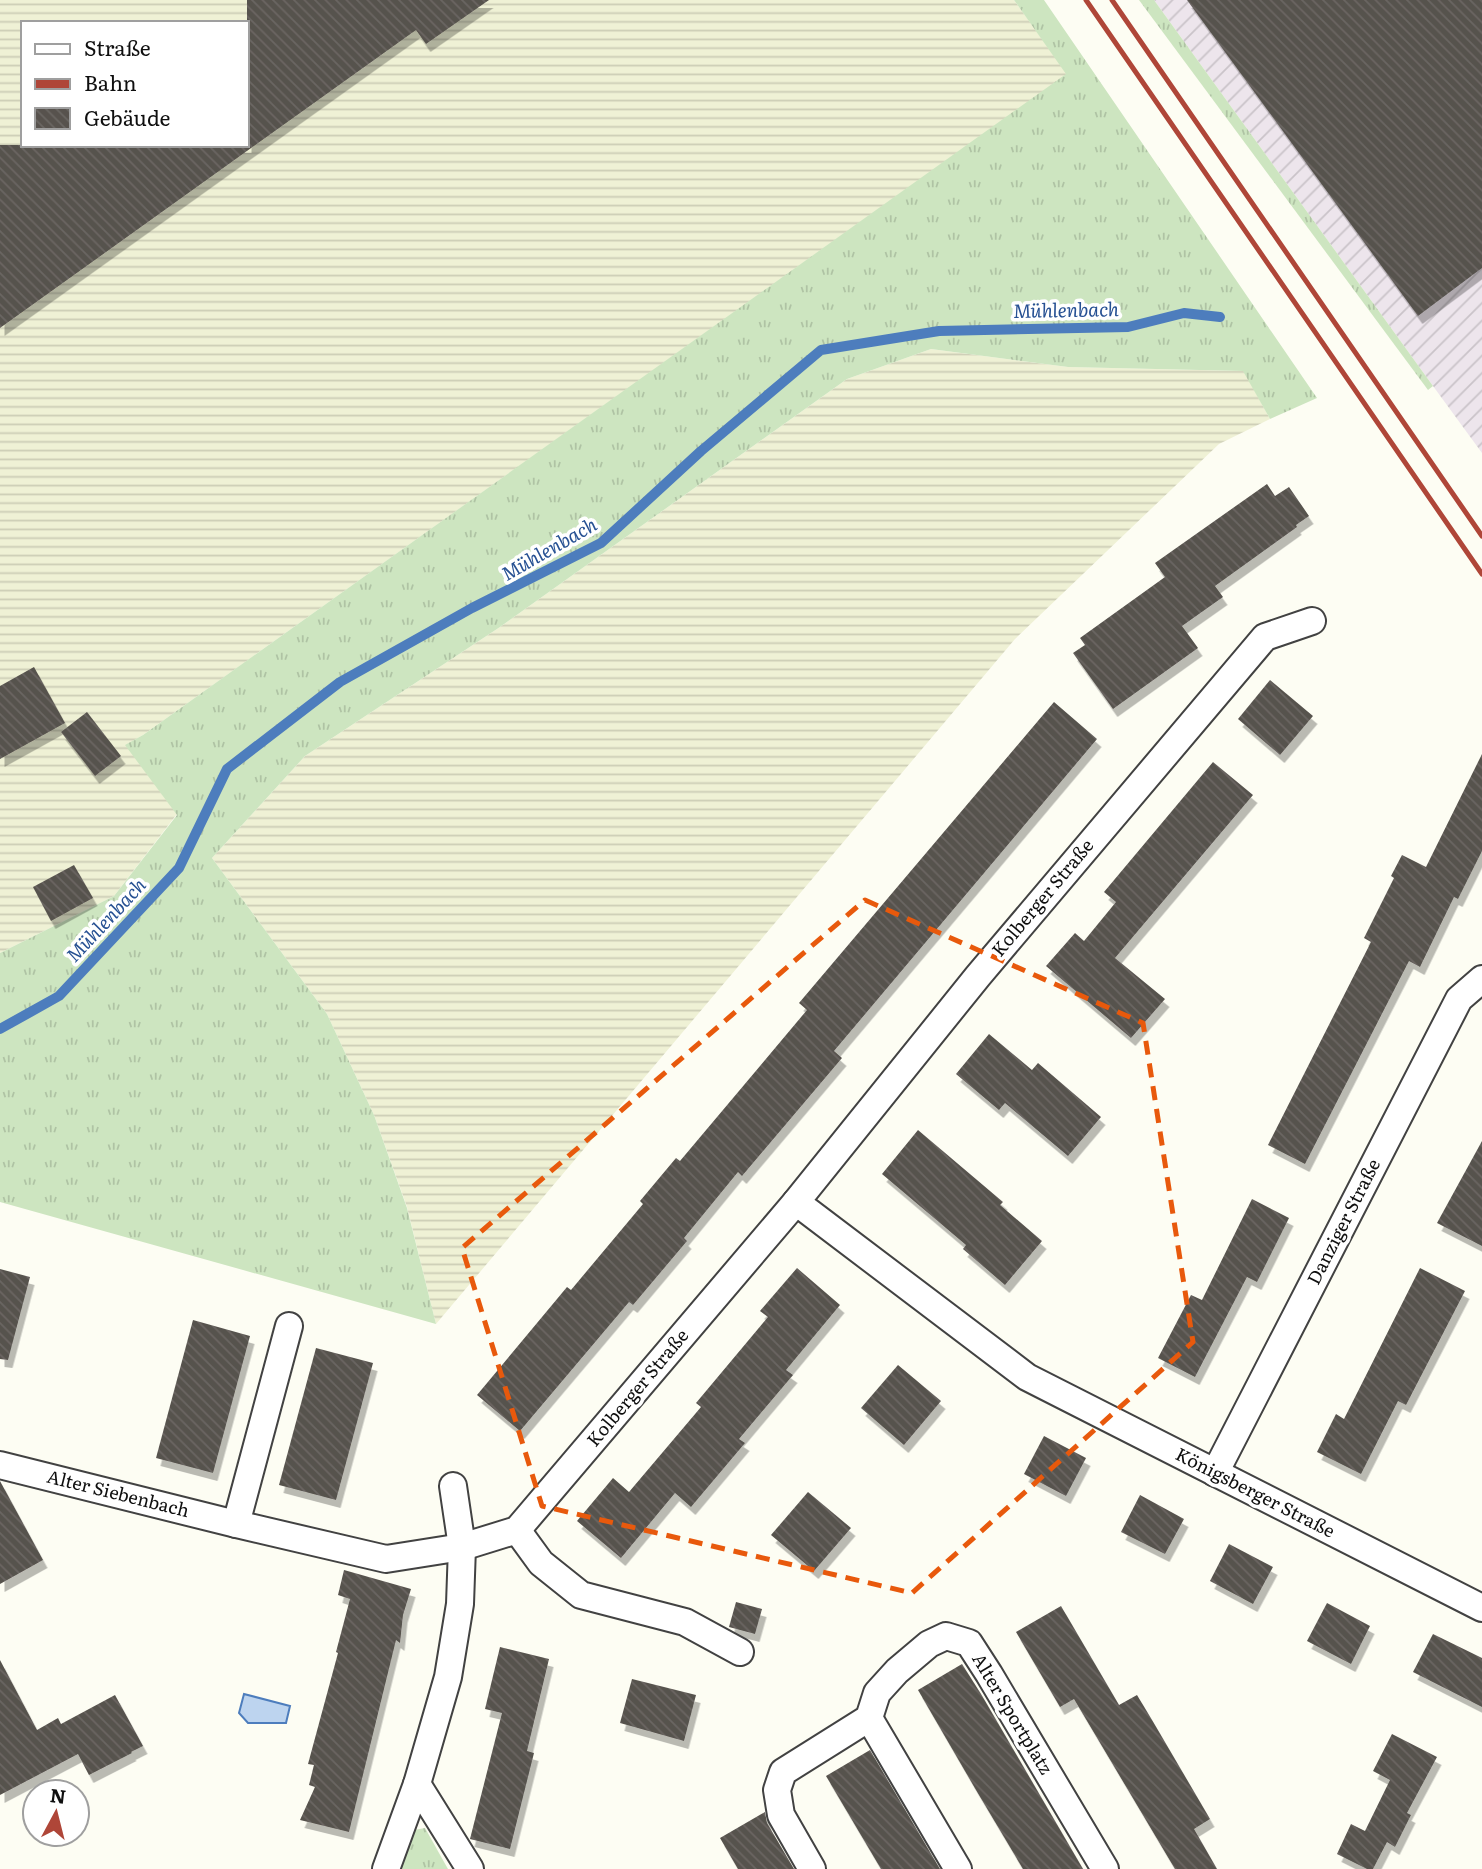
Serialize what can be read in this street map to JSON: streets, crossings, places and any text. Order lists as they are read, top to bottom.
{
  "streets": {
    "street": [
      "Kolberger Straße",
      "Danziger Straße",
      "Königsberger Straße",
      "Alter Siebenbach",
      "Alter Sportplatz"
    ]
  },
  "crossings": [
    ["Kolberger Straße", "Königsberger Straße"],
    ["Danziger Straße", "Königsberger Straße"]
  ],
  "water": ["Mühlenbach"],
  "legend": ["Straße", "Bahn", "Gebäude"],
  "north": "top"
}
